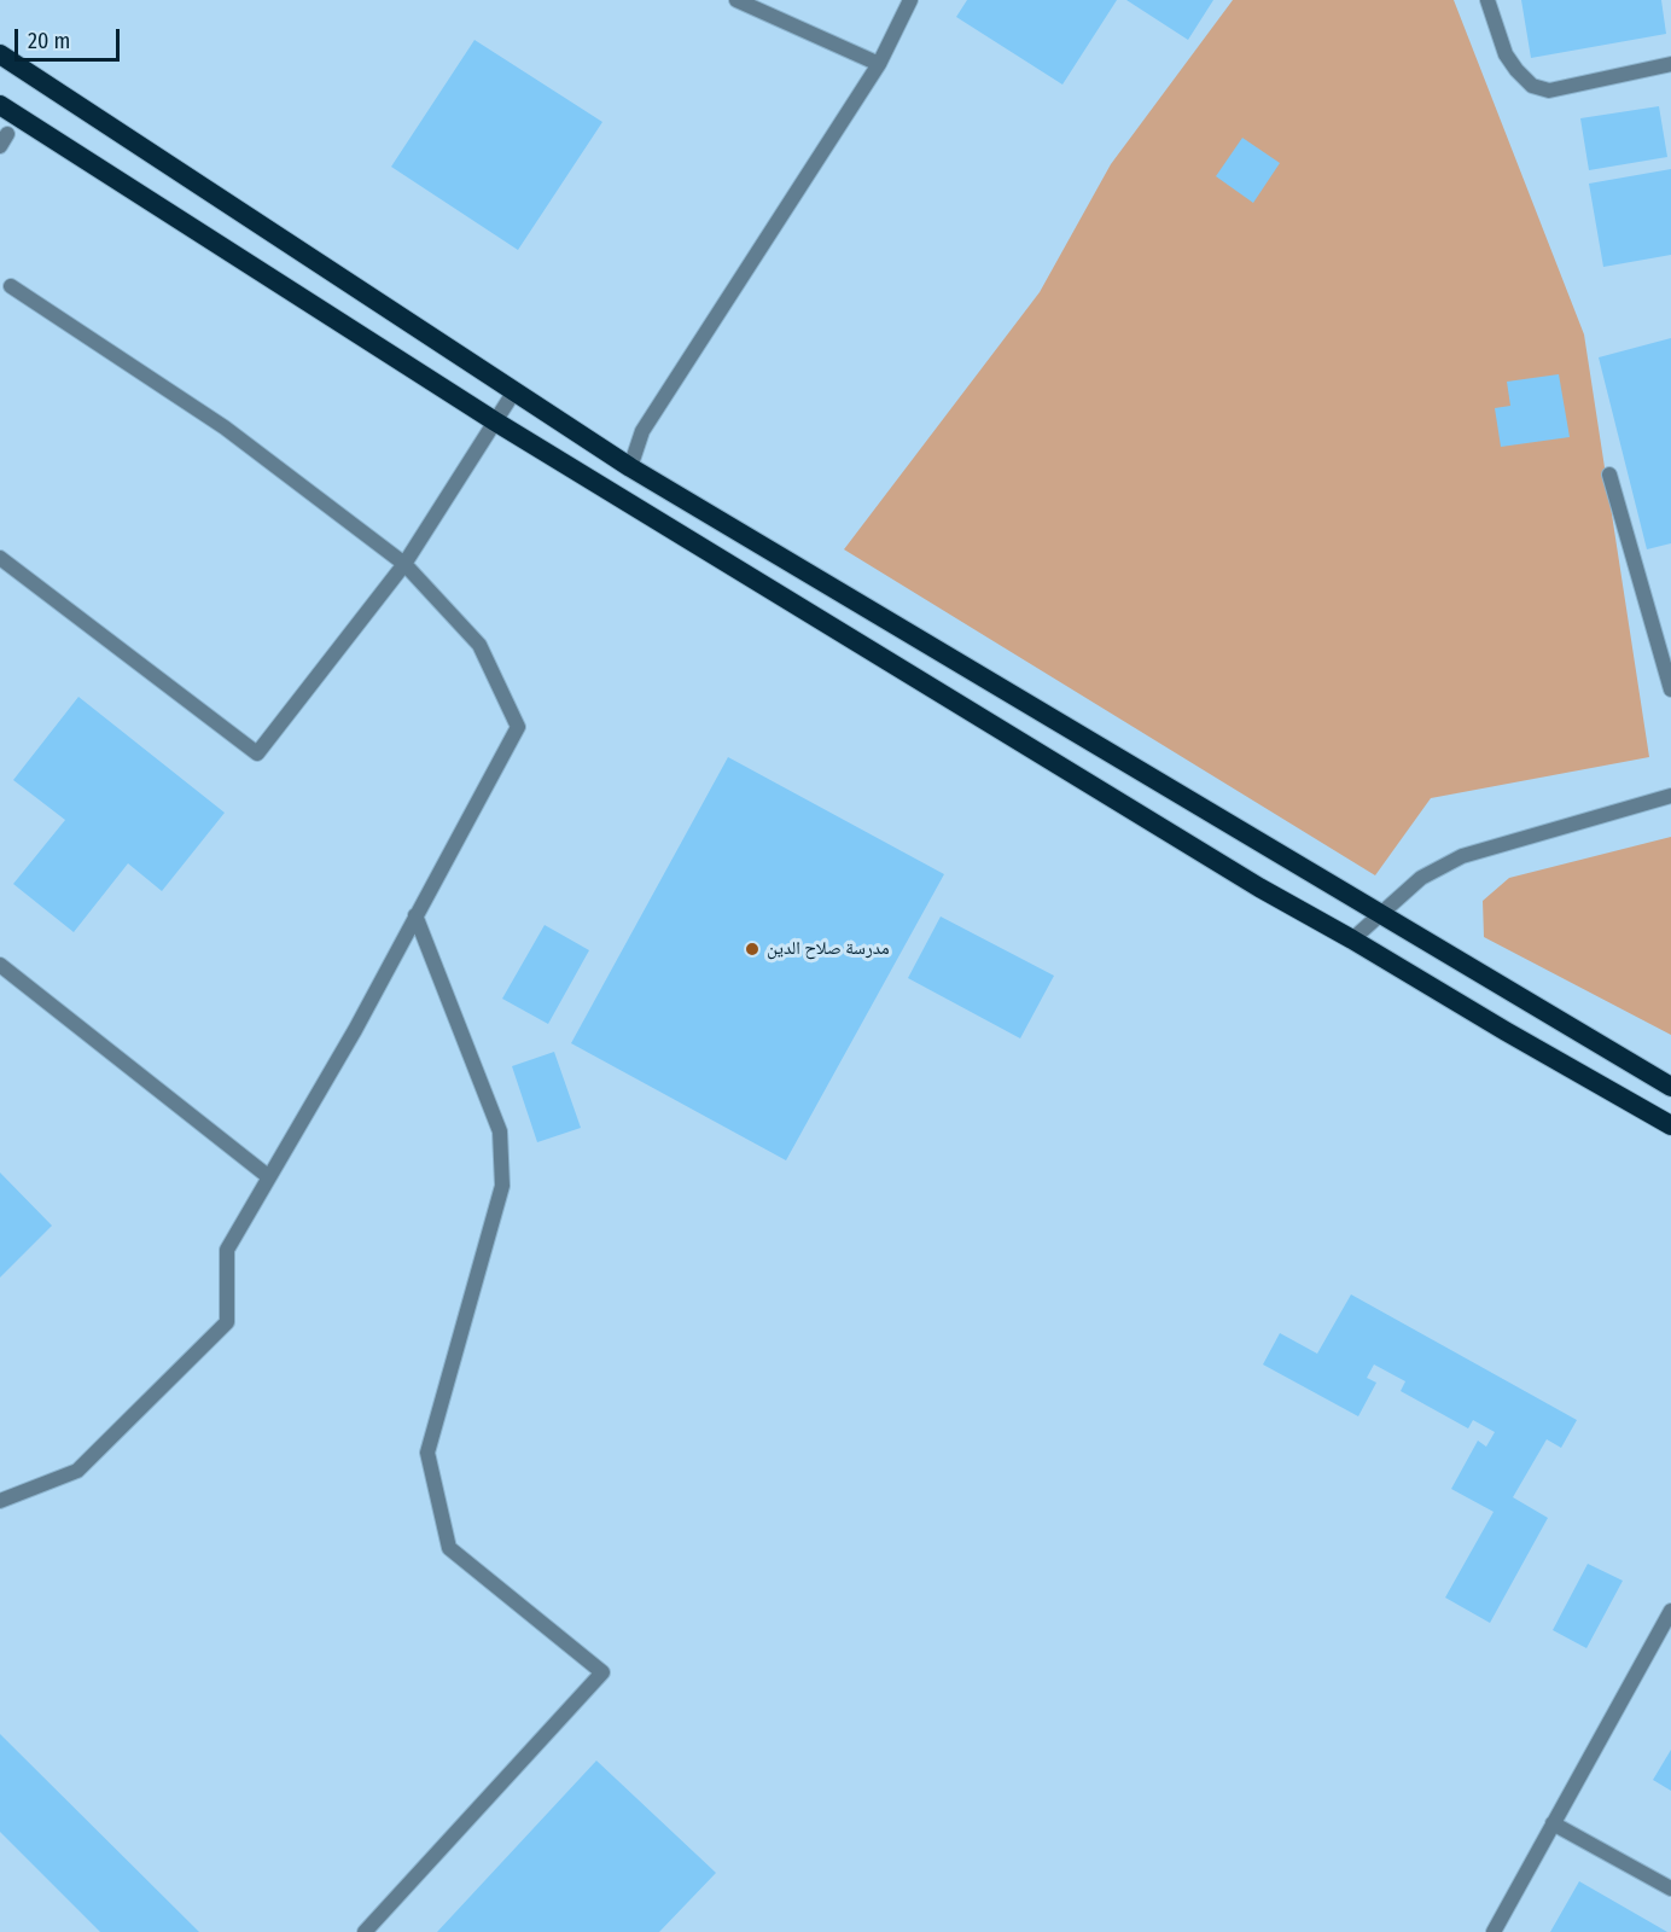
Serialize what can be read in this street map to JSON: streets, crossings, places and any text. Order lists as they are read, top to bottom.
{
  "places": ["مدرسة صلاح الدين"],
  "scale_bar": "20 m"
}
